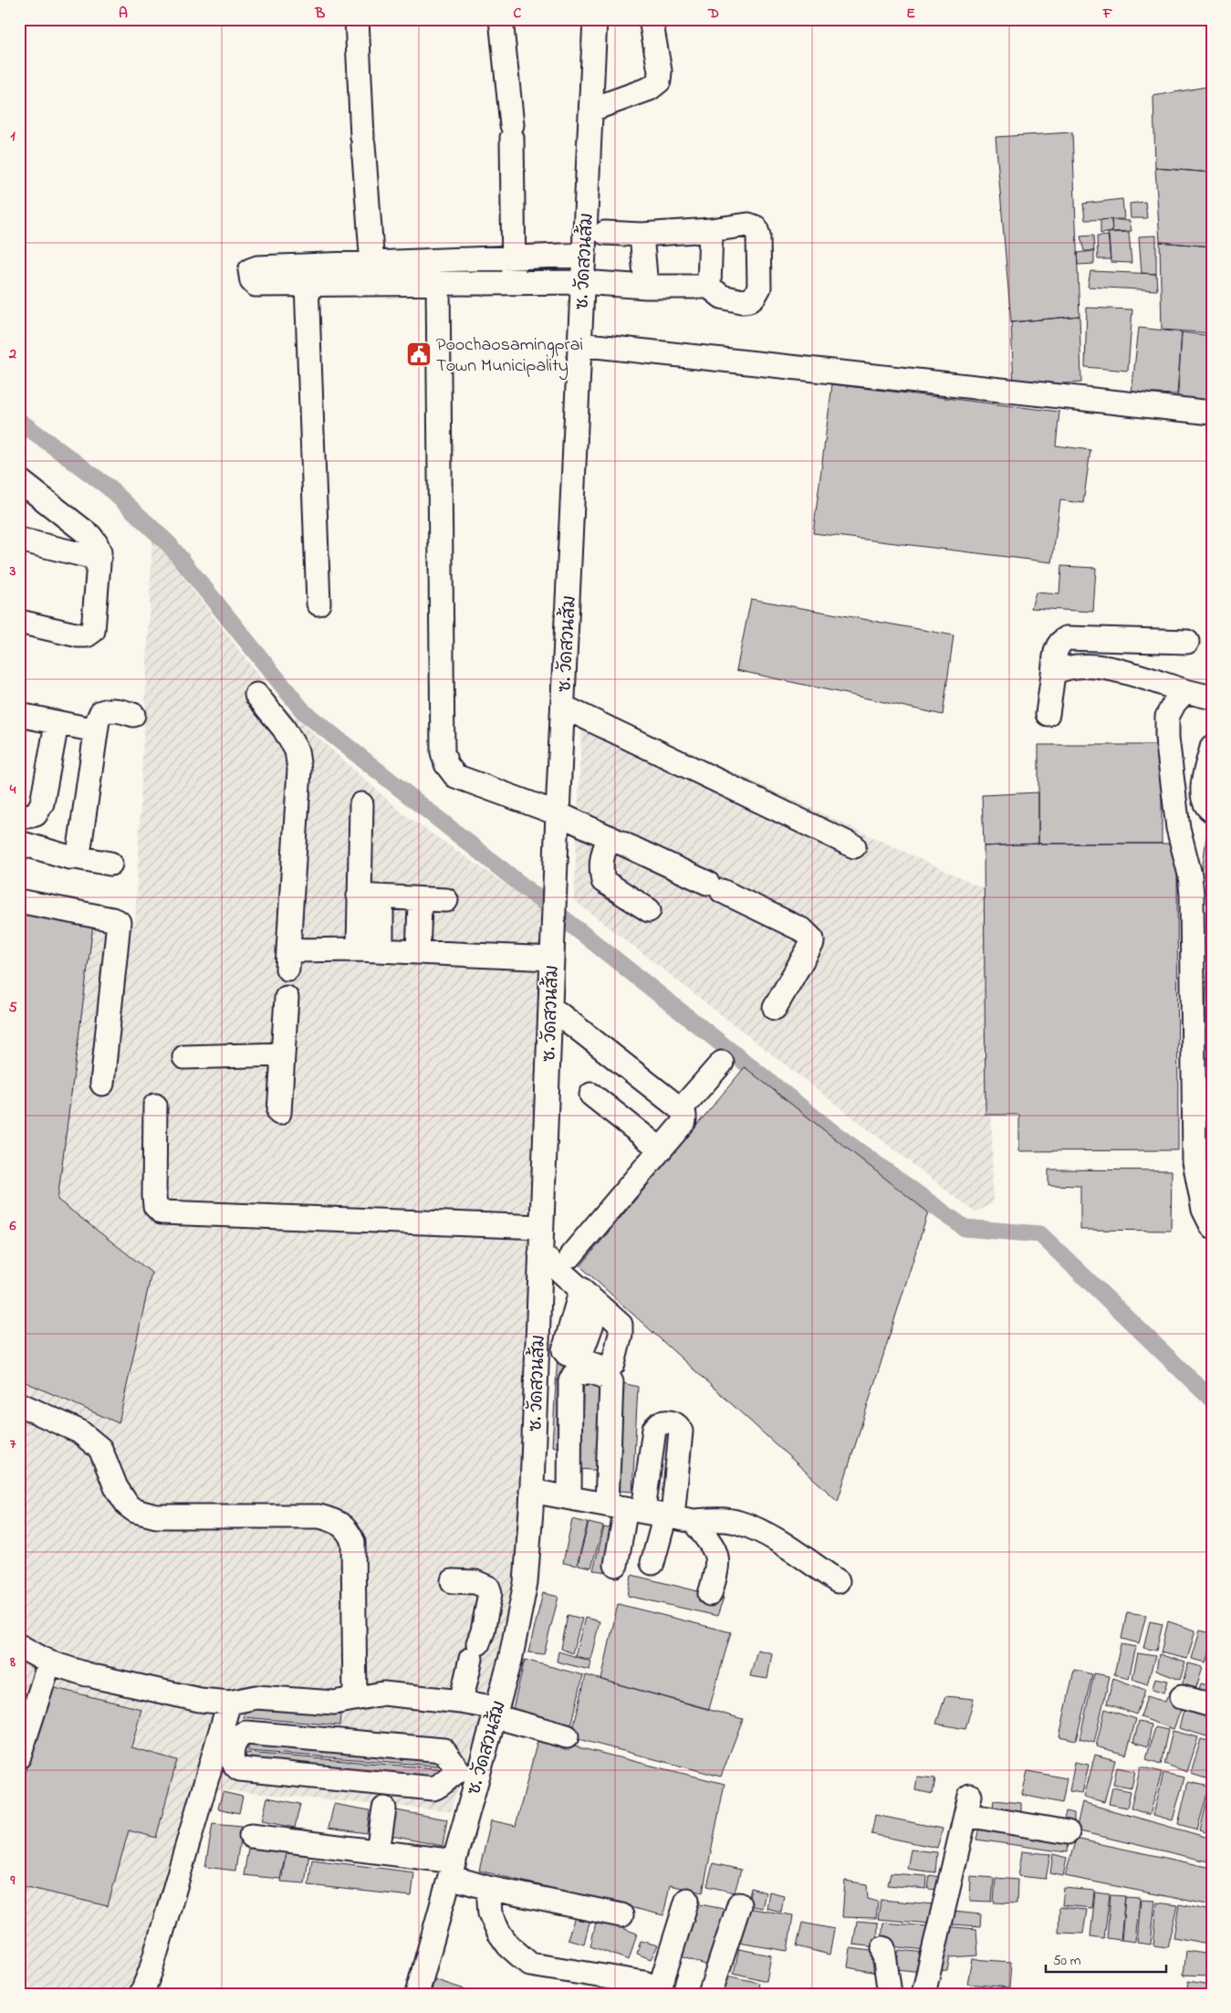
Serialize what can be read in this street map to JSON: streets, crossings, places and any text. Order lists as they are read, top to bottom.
{
  "streets": {
    "street": ["ซ. วัดสวนส้ม"]
  },
  "places": {
    "public building": ["Poochaosamingprai Town Municipality"]
  },
  "scale_bar": "50 m",
  "grid": {
    "columns": [
      "A",
      "B",
      "C",
      "D",
      "E",
      "F"
    ],
    "rows": [
      "1",
      "2",
      "3",
      "4",
      "5",
      "6",
      "7",
      "8",
      "9"
    ]
  }
}
